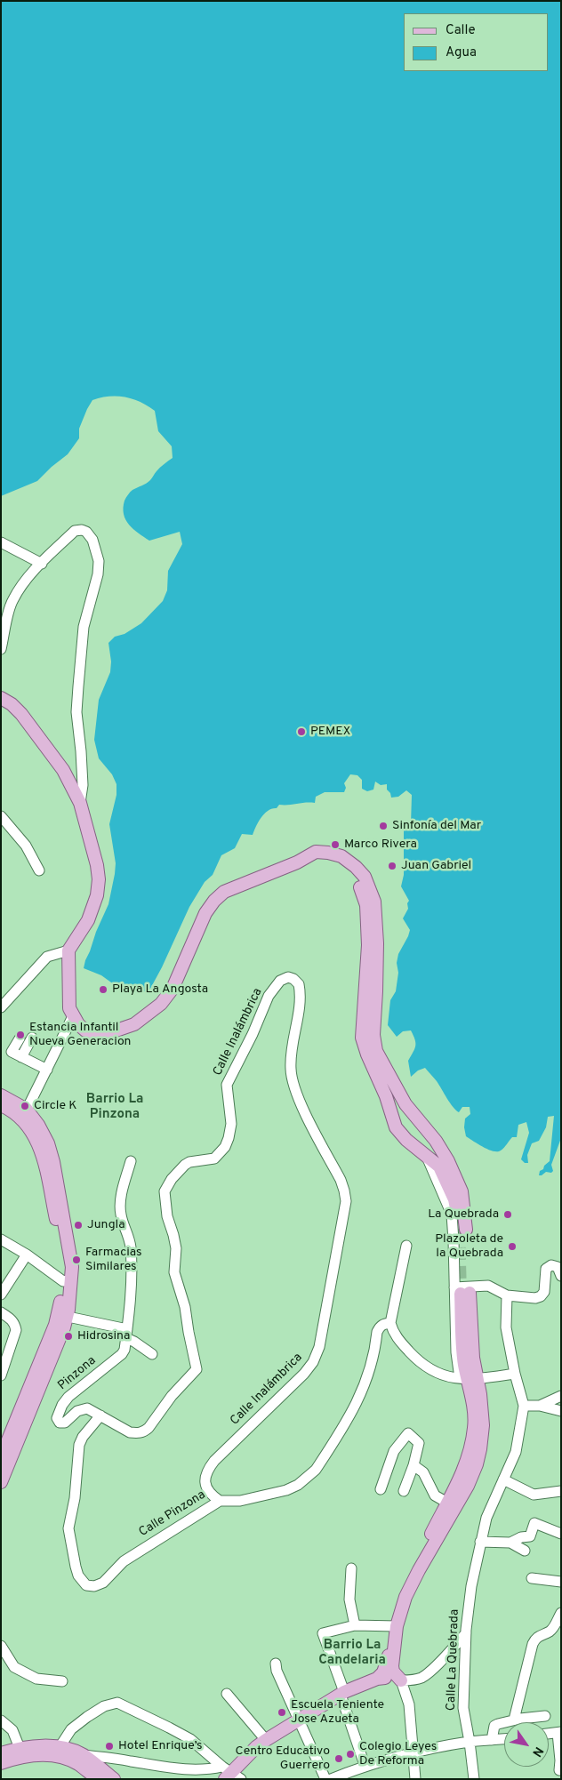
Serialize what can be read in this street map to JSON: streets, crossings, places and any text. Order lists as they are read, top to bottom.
{
  "streets": {
    "street": [
      "Calle Inalámbrica",
      "Pinzona",
      "Calle Pinzona",
      "Calle La Quebrada"
    ]
  },
  "crossings": [
    ["Calle Inalámbrica", "Pinzona"],
    ["Calle Inalámbrica", "Calle Pinzona"],
    ["Pinzona", "Calle Pinzona"]
  ],
  "districts": ["Barrio La Pinzona", "Barrio La Candelaria"],
  "places": [
    "PEMEX",
    "Sinfonía del Mar",
    "Marco Rivera",
    "Juan Gabriel",
    "Playa La Angosta",
    "Estancia Infantil Nueva Generacion",
    "Circle K",
    "La Quebrada",
    "Jungla",
    "Plazoleta de la Quebrada",
    "Farmacias Similares",
    "Hidrosina",
    "Escuela Teniente Jose Azueta",
    "Hotel Enrique’s",
    "Colegio Leyes De Reforma",
    "Centro Educativo Guerrero"
  ],
  "legend": ["Calle", "Agua"],
  "north": "bottom right"
}
